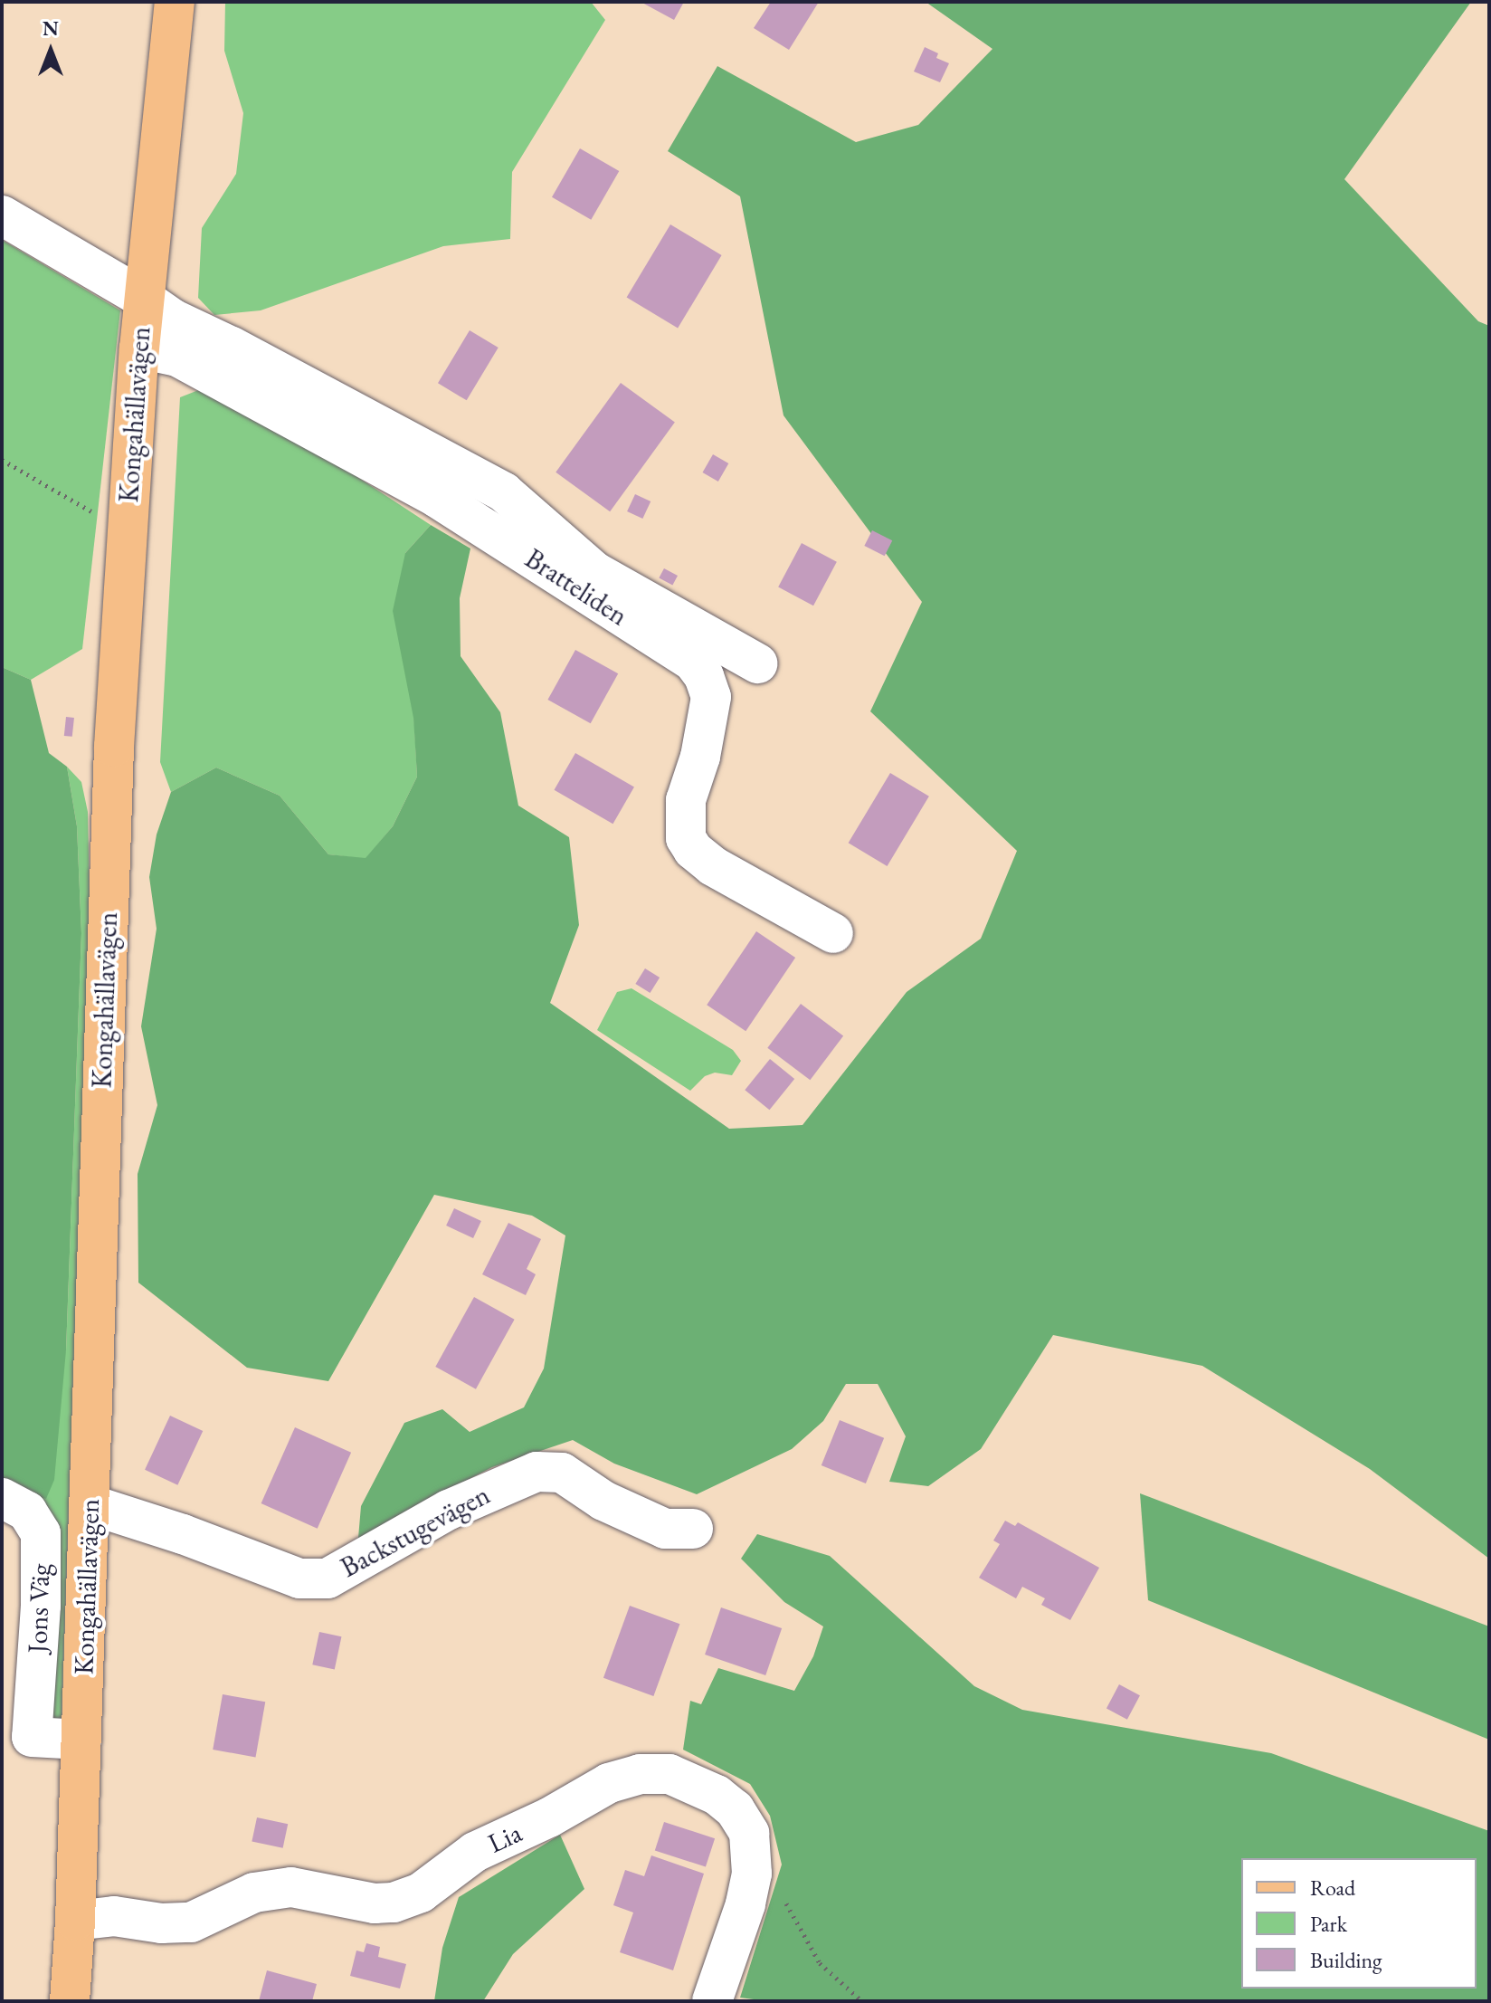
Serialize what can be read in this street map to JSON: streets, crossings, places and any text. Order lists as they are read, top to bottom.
{
  "streets": {
    "main road": ["Kongahällavägen"],
    "street": [
      "Bratteliden",
      "Backstugevägen",
      "Jons Väg",
      "Lia"
    ]
  },
  "crossings": [
    ["Kongahällavägen", "Bratteliden"],
    ["Kongahällavägen", "Backstugevägen"],
    ["Kongahällavägen", "Jons Väg"],
    ["Kongahällavägen", "Lia"]
  ],
  "legend": ["Road", "Park", "Building"],
  "north": "top"
}
